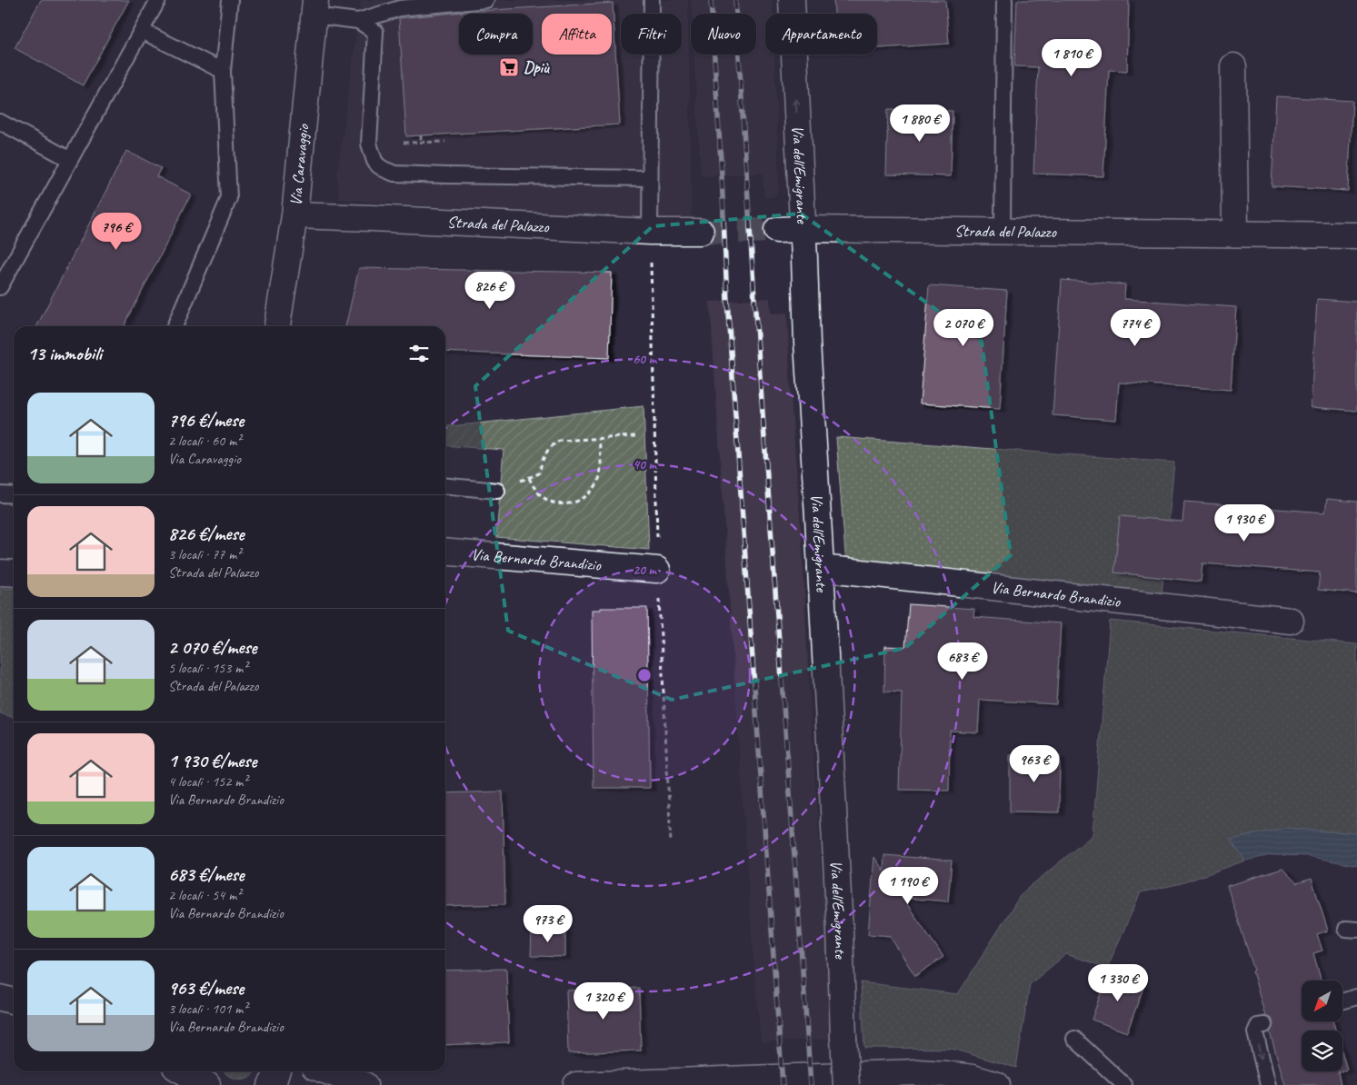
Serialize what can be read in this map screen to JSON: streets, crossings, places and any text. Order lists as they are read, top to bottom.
{
  "streets": {
    "street": [
      "Via Caravaggio",
      "Via dell'Emigrante",
      "Strada del Palazzo",
      "Via Bernardo Brandizio"
    ]
  },
  "crossings": [
    ["Via Caravaggio", "Strada del Palazzo"],
    ["Via dell'Emigrante", "Strada del Palazzo"],
    ["Via dell'Emigrante", "Via Bernardo Brandizio"]
  ],
  "places": {
    "supermarket": ["Dpiù"]
  },
  "north": "bottom left",
  "page": {
    "chip": [
      "Compra",
      "Affitta",
      "Filtri",
      "Nuovo",
      "Appartamento"
    ],
    "price": [
      "1 810 €",
      "1 880 €",
      "796 €",
      "826 €",
      "2 070 €",
      "774 €",
      "1 930 €",
      "683 €",
      "963 €",
      "1 190 €",
      "973 €",
      "1 330 €",
      "1 320 €"
    ],
    "heading": "13 immobili",
    "list": [
      {
        "name": "796 €/mese",
        "note": "2 locali · 60 m² · Via Caravaggio"
      },
      {
        "name": "826 €/mese",
        "note": "3 locali · 77 m² · Strada del Palazzo"
      },
      {
        "name": "2 070 €/mese",
        "note": "5 locali · 153 m² · Strada del Palazzo"
      },
      {
        "name": "1 930 €/mese",
        "note": "4 locali · 152 m² · Via Bernardo Brandizio"
      },
      {
        "name": "683 €/mese",
        "note": "2 locali · 54 m² · Via Bernardo Brandizio"
      },
      {
        "name": "963 €/mese",
        "note": "3 locali · 101 m² · Via Bernardo Brandizio"
      }
    ]
  },
  "rings": ["60 m", "40 m", "20 m"]
}
